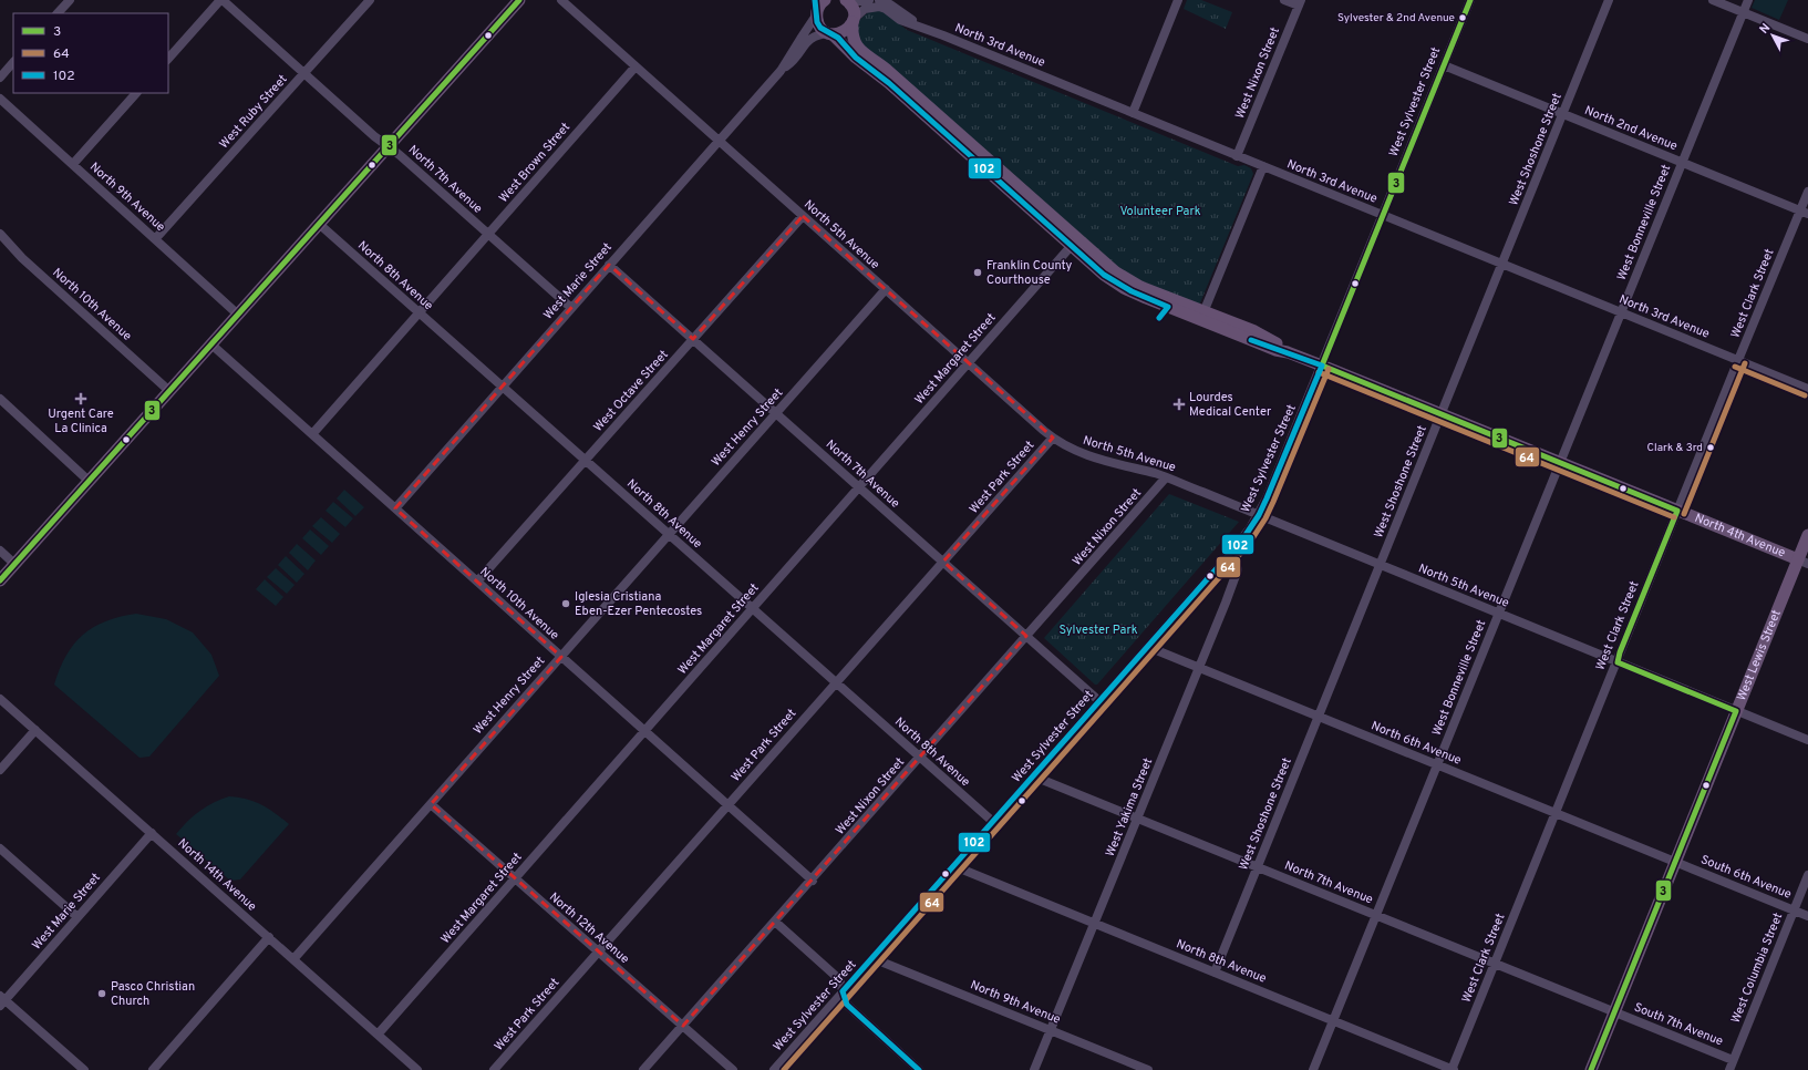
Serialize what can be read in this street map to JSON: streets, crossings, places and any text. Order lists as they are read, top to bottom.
{
  "streets": {
    "main road": ["North 4th Avenue", "West Lewis Street"],
    "street": [
      "North 3rd Avenue",
      "West Nixon Street",
      "West Sylvester Street",
      "West Ruby Street",
      "North 2nd Avenue",
      "West Shoshone Street",
      "West Brown Street",
      "North 7th Avenue",
      "North 9th Avenue",
      "West Bonneville Street",
      "North 5th Avenue",
      "North 8th Avenue",
      "West Marie Street",
      "West Clark Street",
      "North 10th Avenue",
      "West Margaret Street",
      "West Octave Street",
      "West Henry Street",
      "West Park Street",
      "North 6th Avenue",
      "West Yakima Street",
      "North 14th Avenue",
      "South 6th Avenue",
      "North 12th Avenue",
      "West Columbia Street",
      "South 7th Avenue"
    ]
  },
  "crossings": [
    ["North 3rd Avenue", "West Nixon Street"],
    ["North 3rd Avenue", "West Sylvester Street"],
    ["North 3rd Avenue", "West Shoshone Street"],
    ["North 3rd Avenue", "West Bonneville Street"],
    ["North 3rd Avenue", "West Clark Street"],
    ["North 3rd Avenue", "North 4th Avenue"],
    ["West Nixon Street", "North 7th Avenue"],
    ["West Nixon Street", "North 5th Avenue"],
    ["West Nixon Street", "North 8th Avenue"],
    ["West Nixon Street", "North 10th Avenue"],
    ["West Nixon Street", "North 12th Avenue"],
    ["West Sylvester Street", "North 2nd Avenue"],
    ["West Sylvester Street", "North 7th Avenue"],
    ["West Sylvester Street", "North 9th Avenue"],
    ["West Sylvester Street", "North 5th Avenue"],
    ["West Sylvester Street", "North 8th Avenue"],
    ["West Sylvester Street", "North 4th Avenue"],
    ["West Sylvester Street", "North 6th Avenue"],
    ["West Sylvester Street", "West Yakima Street"],
    ["West Ruby Street", "North 7th Avenue"],
    ["West Ruby Street", "North 9th Avenue"],
    ["North 2nd Avenue", "West Shoshone Street"],
    ["North 2nd Avenue", "West Bonneville Street"],
    ["North 2nd Avenue", "West Clark Street"],
    ["West Shoshone Street", "North 7th Avenue"],
    ["West Shoshone Street", "North 5th Avenue"],
    ["West Shoshone Street", "North 8th Avenue"],
    ["West Shoshone Street", "North 4th Avenue"],
    ["West Shoshone Street", "North 6th Avenue"],
    ["West Brown Street", "North 7th Avenue"],
    ["West Brown Street", "North 5th Avenue"],
    ["West Brown Street", "North 8th Avenue"],
    ["West Brown Street", "North 10th Avenue"],
    ["North 7th Avenue", "West Bonneville Street"],
    ["North 7th Avenue", "West Marie Street"],
    ["North 7th Avenue", "West Clark Street"],
    ["North 7th Avenue", "West Margaret Street"],
    ["North 7th Avenue", "West Octave Street"],
    ["North 7th Avenue", "West Henry Street"],
    ["North 7th Avenue", "West Park Street"],
    ["North 7th Avenue", "West Lewis Street"],
    ["North 7th Avenue", "West Yakima Street"],
    ["North 7th Avenue", "South 7th Avenue"],
    ["North 9th Avenue", "West Yakima Street"],
    ["West Bonneville Street", "North 5th Avenue"],
    ["West Bonneville Street", "North 8th Avenue"],
    ["West Bonneville Street", "North 4th Avenue"],
    ["West Bonneville Street", "North 6th Avenue"],
    ["North 5th Avenue", "West Marie Street"],
    ["North 5th Avenue", "West Clark Street"],
    ["North 5th Avenue", "West Margaret Street"],
    ["North 5th Avenue", "West Octave Street"],
    ["North 5th Avenue", "West Henry Street"],
    ["North 5th Avenue", "West Park Street"],
    ["North 5th Avenue", "West Lewis Street"],
    ["North 8th Avenue", "West Marie Street"],
    ["North 8th Avenue", "West Clark Street"],
    ["North 8th Avenue", "West Margaret Street"],
    ["North 8th Avenue", "West Octave Street"],
    ["North 8th Avenue", "West Henry Street"],
    ["North 8th Avenue", "West Park Street"],
    ["North 8th Avenue", "West Yakima Street"],
    ["West Marie Street", "North 10th Avenue"],
    ["West Marie Street", "North 4th Avenue"],
    ["West Marie Street", "North 14th Avenue"],
    ["West Clark Street", "North 4th Avenue"],
    ["West Clark Street", "North 6th Avenue"],
    ["North 10th Avenue", "West Margaret Street"],
    ["North 10th Avenue", "West Octave Street"],
    ["North 10th Avenue", "West Henry Street"],
    ["North 10th Avenue", "West Park Street"],
    ["West Margaret Street", "North 4th Avenue"],
    ["West Margaret Street", "North 14th Avenue"],
    ["West Margaret Street", "North 12th Avenue"],
    ["West Henry Street", "North 14th Avenue"],
    ["West Henry Street", "North 12th Avenue"],
    ["West Park Street", "North 12th Avenue"],
    ["North 4th Avenue", "West Lewis Street"],
    ["West Lewis Street", "North 6th Avenue"],
    ["West Lewis Street", "South 6th Avenue"],
    ["West Lewis Street", "South 7th Avenue"],
    ["North 6th Avenue", "West Yakima Street"],
    ["North 6th Avenue", "South 6th Avenue"],
    ["South 6th Avenue", "West Columbia Street"],
    ["West Columbia Street", "South 7th Avenue"]
  ],
  "parks": ["Volunteer Park", "Sylvester Park"],
  "places": {
    "other": [
      "Sylvester & 2nd Avenue",
      "Franklin County Courthouse",
      "Clark & 3rd",
      "Iglesia Cristiana Eben-Ezer Pentecostes",
      "Pasco Christian Church"
    ],
    "health": ["Urgent Care La Clinica", "Lourdes Medical Center"]
  },
  "lines": ["transit line 3", "transit line 102", "transit line 64"],
  "legend": ["3", "64", "102"],
  "north": "top left"
}
